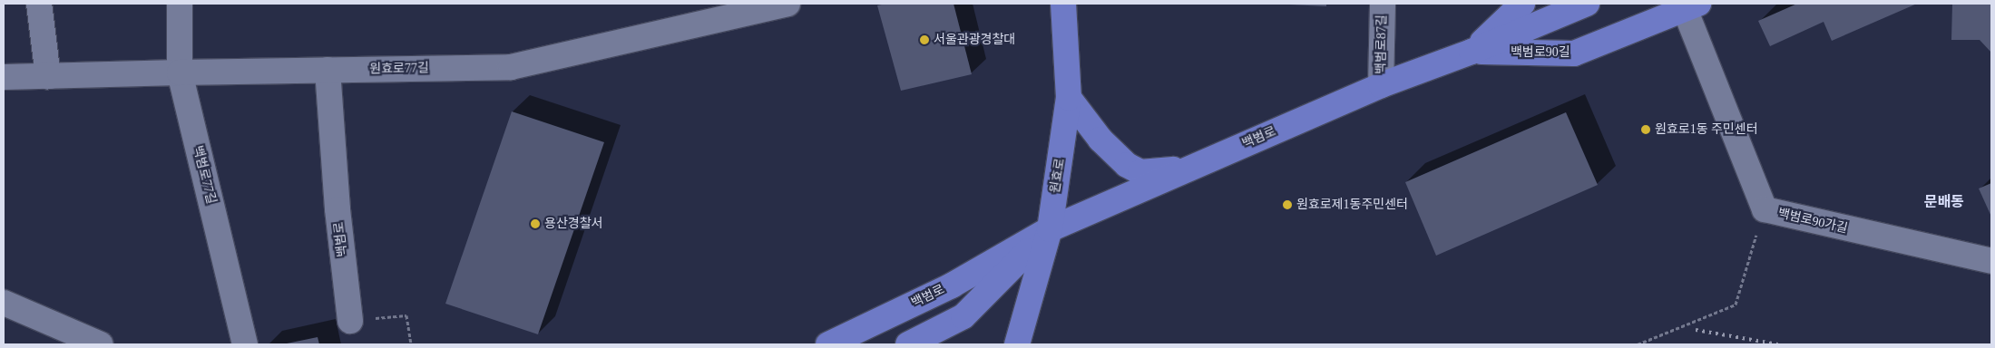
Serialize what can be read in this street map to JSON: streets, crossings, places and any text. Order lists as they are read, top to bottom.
{
  "streets": {
    "main road": ["백범로90길", "백범로", "원효로"],
    "street": [
      "백범로87길",
      "원효로77길",
      "백범로77길",
      "백범로90가길"
    ]
  },
  "crossings": [
    ["백범로87길", "백범로"],
    ["백범로90길", "백범로"],
    ["백범로90길", "백범로90가길"],
    ["원효로77길", "백범로"],
    ["원효로77길", "백범로77길"],
    ["백범로", "원효로"]
  ],
  "districts": ["문배동"],
  "places": [
    "서울관광경찰대",
    "원효로1동 주민센터",
    "원효로제1동주민센터",
    "용산경찰서"
  ]
}
